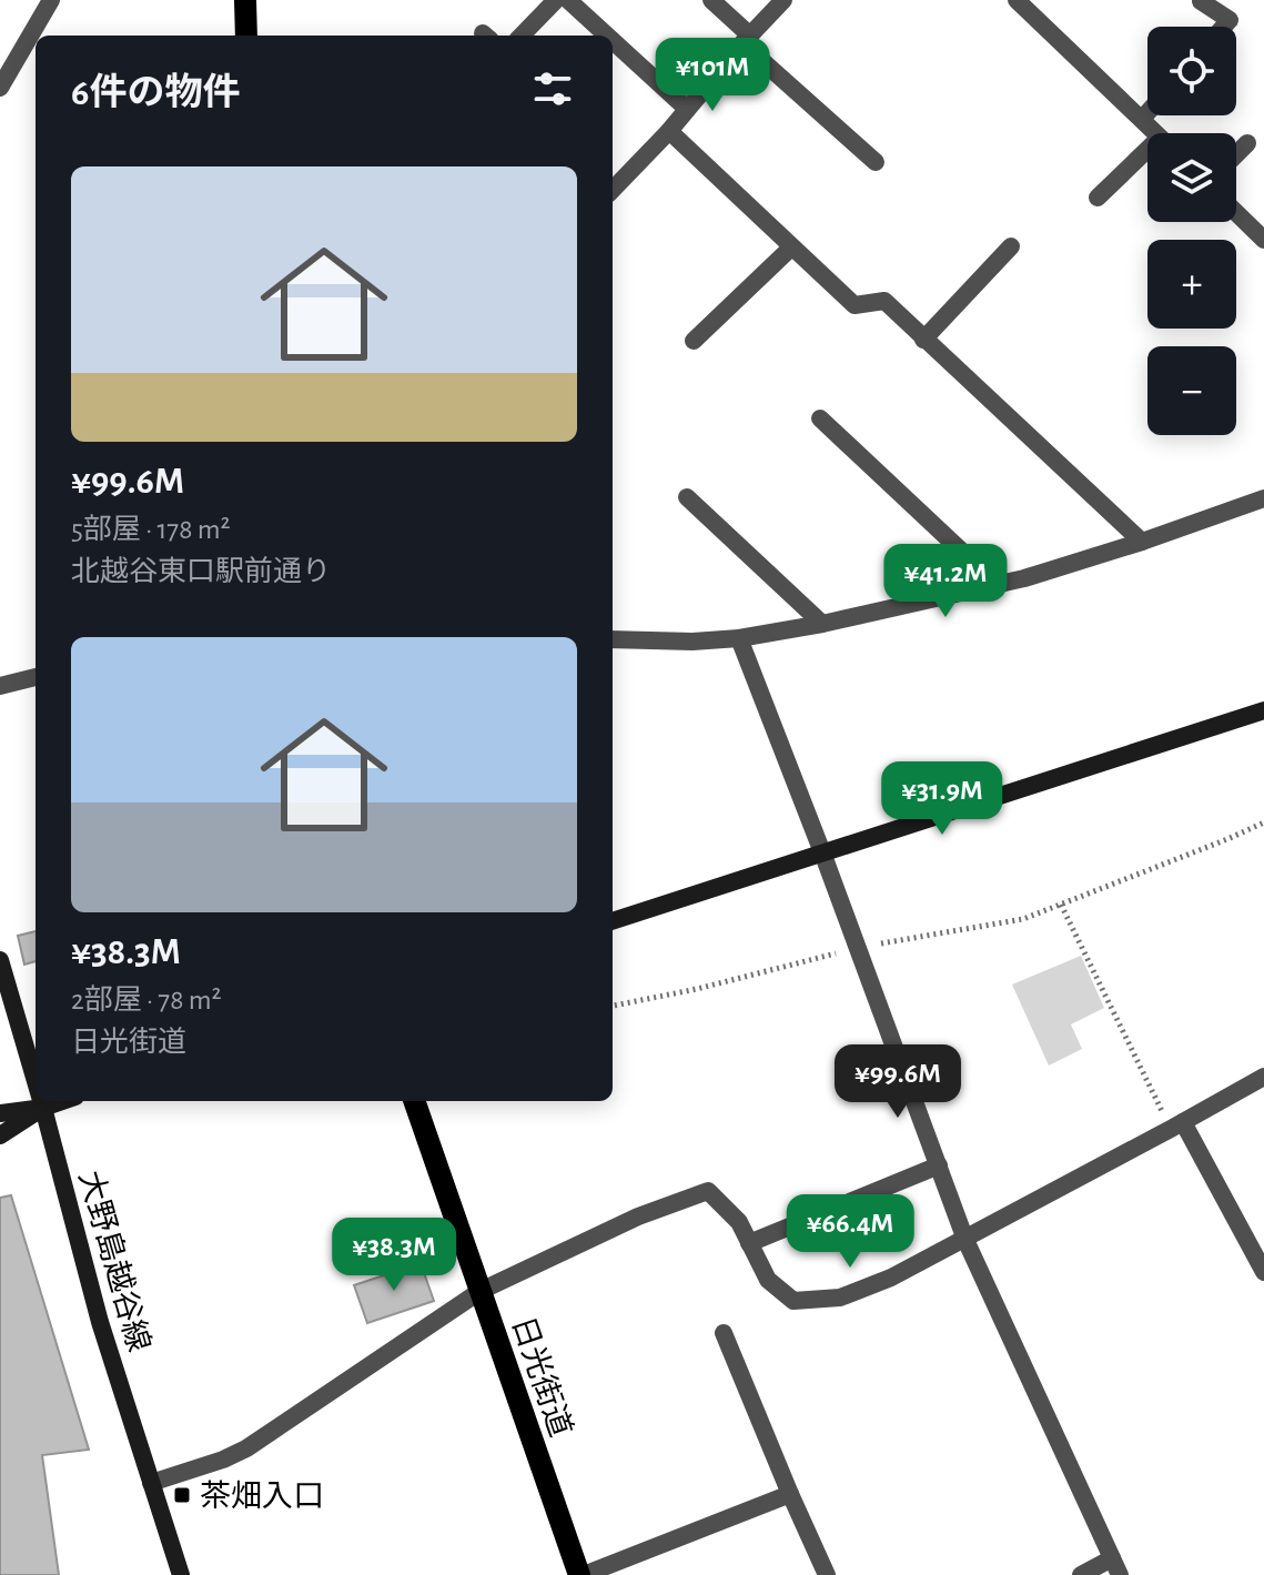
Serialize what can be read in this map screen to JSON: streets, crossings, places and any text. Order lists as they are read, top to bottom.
{
  "streets": {
    "main road": ["日光街道"],
    "street": ["大野島越谷線"]
  },
  "places": {
    "transit": ["茶畑入口"]
  },
  "page": {
    "map_buttons": ["+", "−"],
    "heading": "6件の物件",
    "price": [
      "¥101M",
      "¥41.2M",
      "¥31.9M",
      "¥99.6M",
      "¥66.4M",
      "¥38.3M"
    ],
    "list": [
      {
        "name": "¥99.6M",
        "note": "5部屋 · 178 m² · 北越谷東口駅前通り"
      },
      {
        "name": "¥38.3M",
        "note": "2部屋 · 78 m² · 日光街道"
      }
    ]
  }
}
